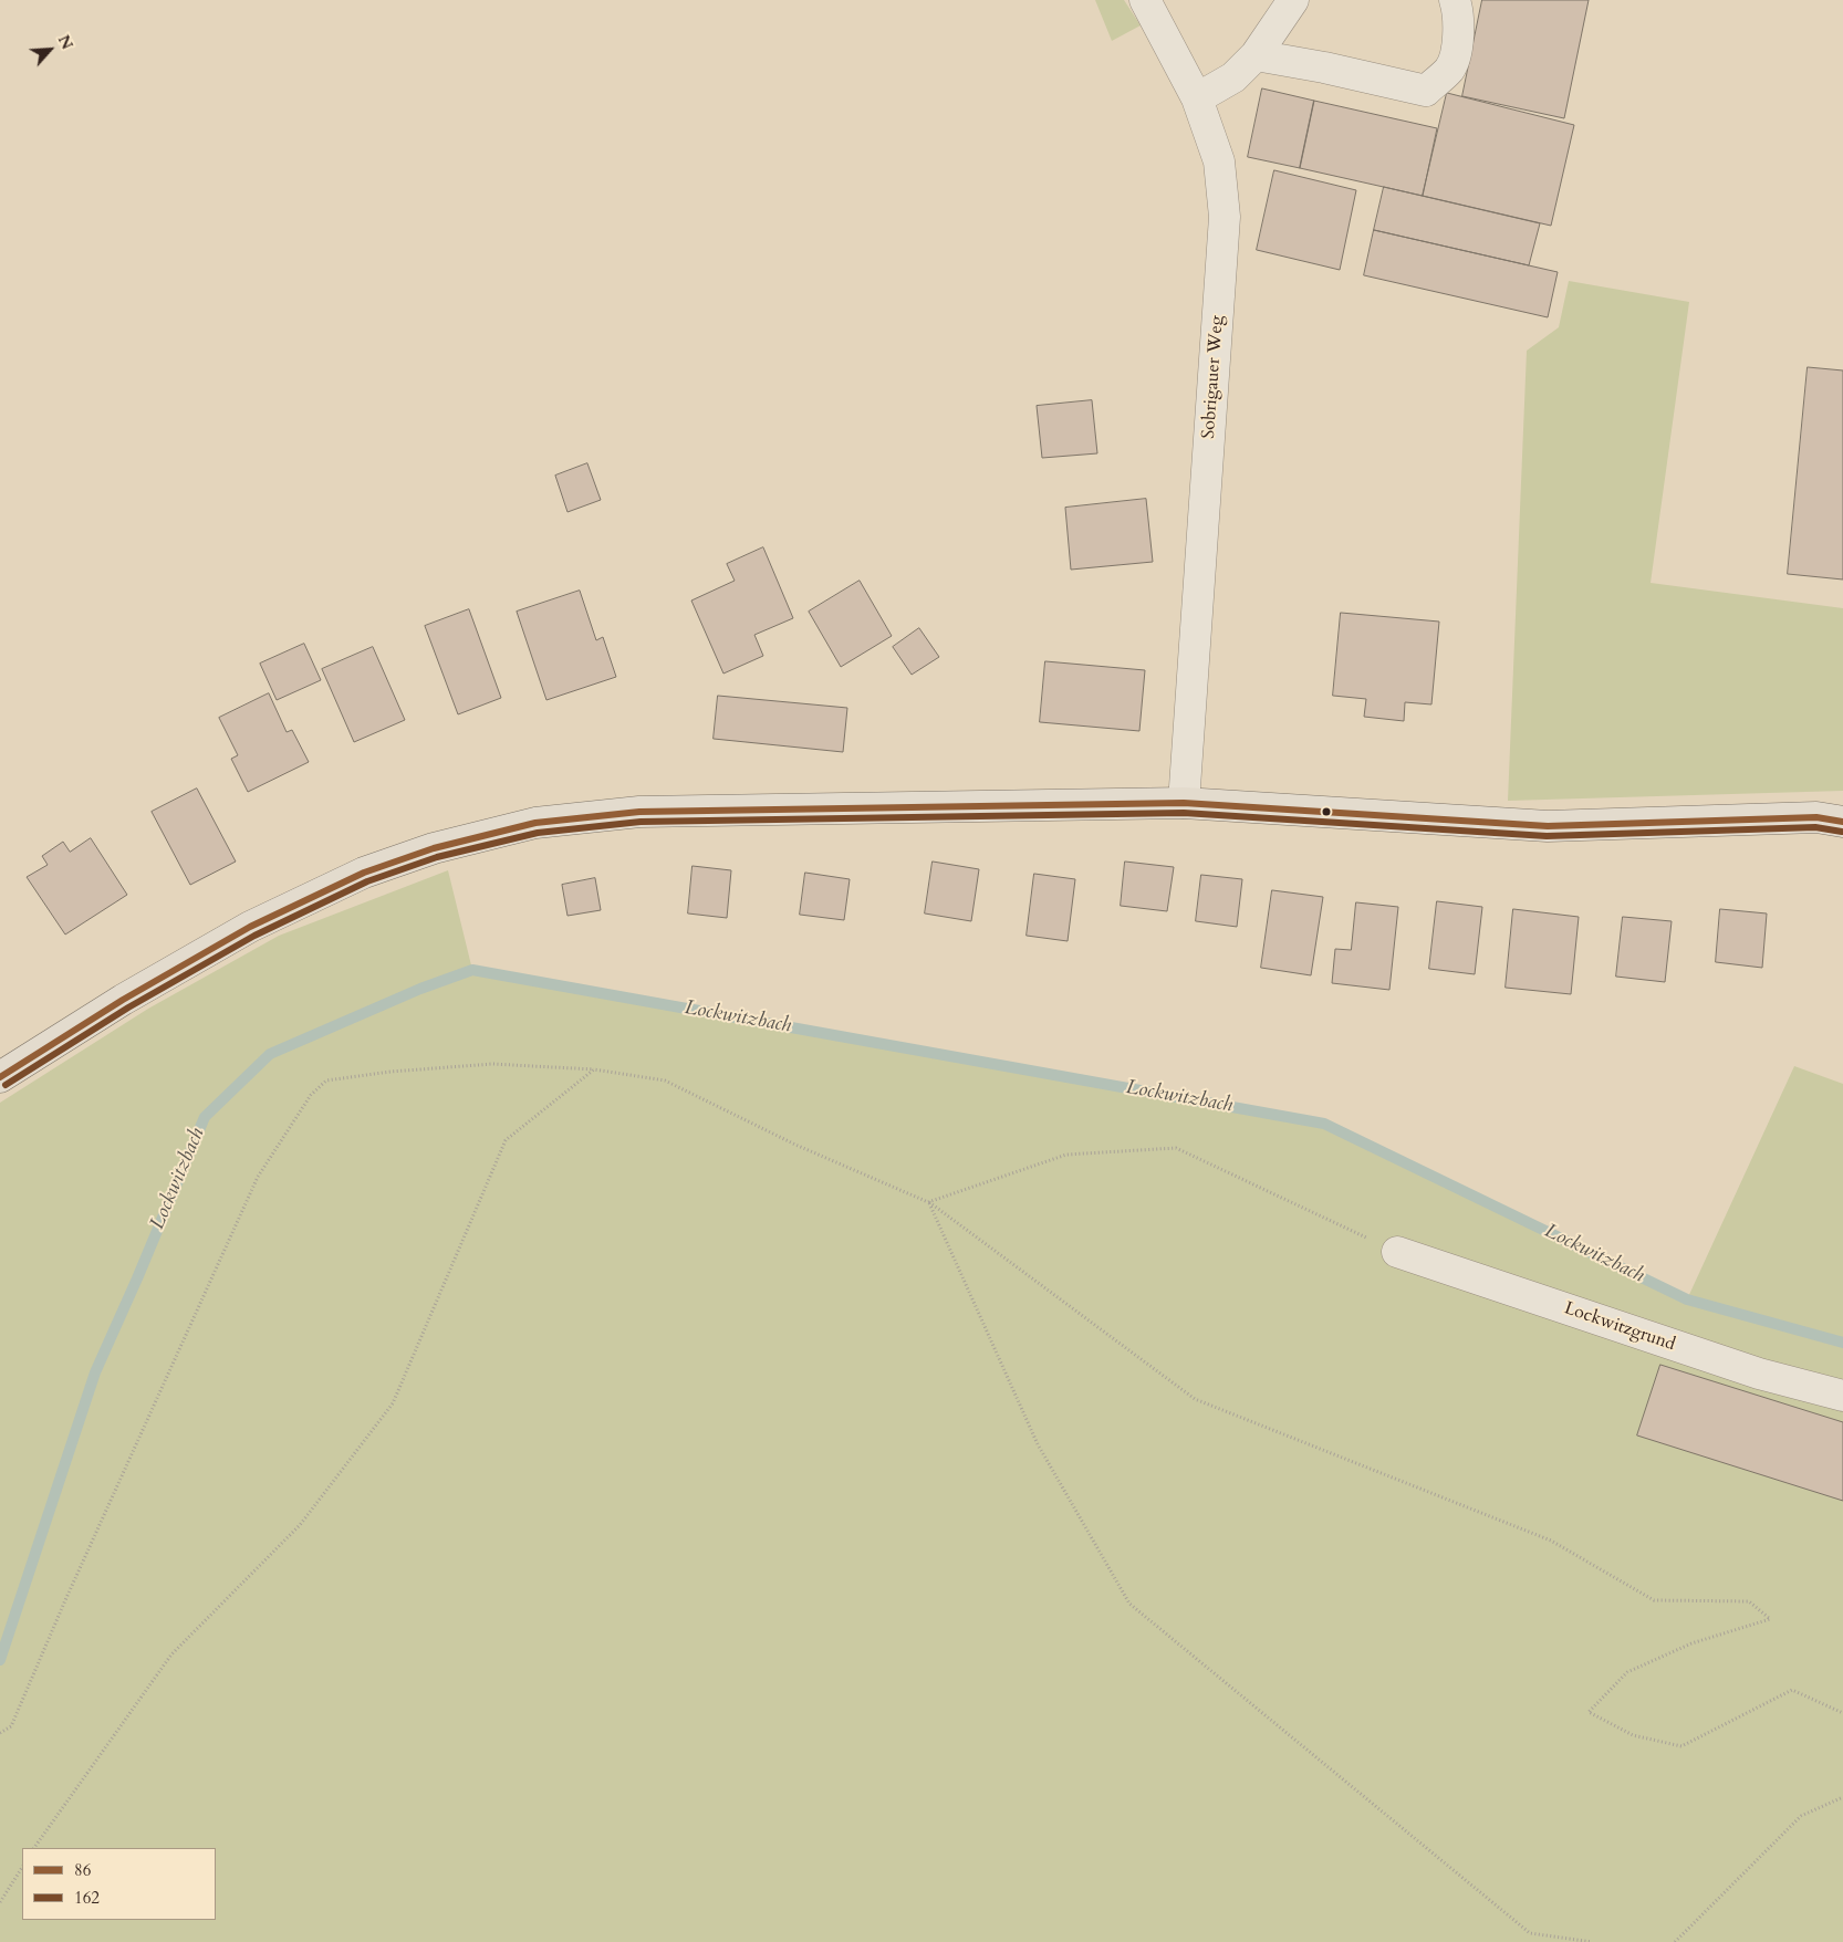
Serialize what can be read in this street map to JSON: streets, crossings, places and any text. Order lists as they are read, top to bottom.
{
  "streets": {
    "street": ["Sobrigauer Weg", "Lockwitzgrund"]
  },
  "water": ["Lockwitzbach"],
  "lines": ["transit line 86", "transit line 162"],
  "legend": ["86", "162"],
  "north": "top right"
}
